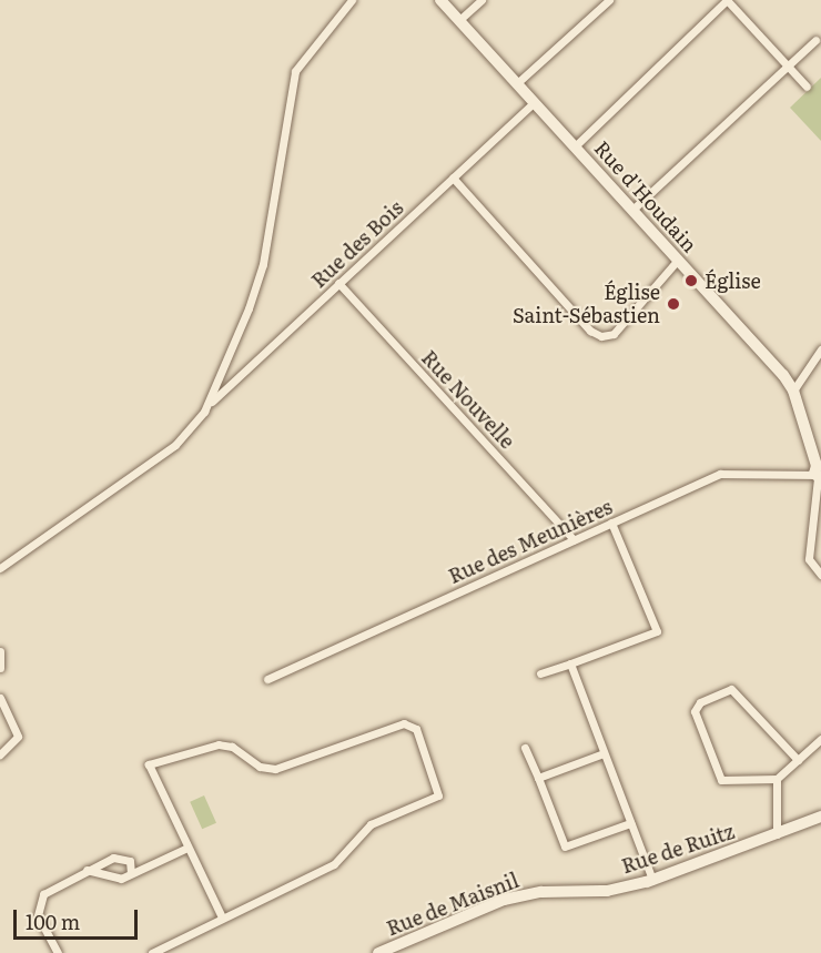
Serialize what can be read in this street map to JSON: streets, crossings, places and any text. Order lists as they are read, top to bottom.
{
  "streets": {
    "street": [
      "Rue d'Houdain",
      "Rue des Bois",
      "Rue Nouvelle",
      "Rue des Meunières",
      "Rue de Ruitz",
      "Rue de Maisnil"
    ]
  },
  "crossings": [
    ["Rue d'Houdain", "Rue des Bois"],
    ["Rue d'Houdain", "Rue des Meunières"],
    ["Rue des Bois", "Rue Nouvelle"],
    ["Rue Nouvelle", "Rue des Meunières"],
    ["Rue de Ruitz", "Rue de Maisnil"]
  ],
  "places": ["Église", "Église Saint-Sébastien"],
  "scale_bar": "100 m"
}
